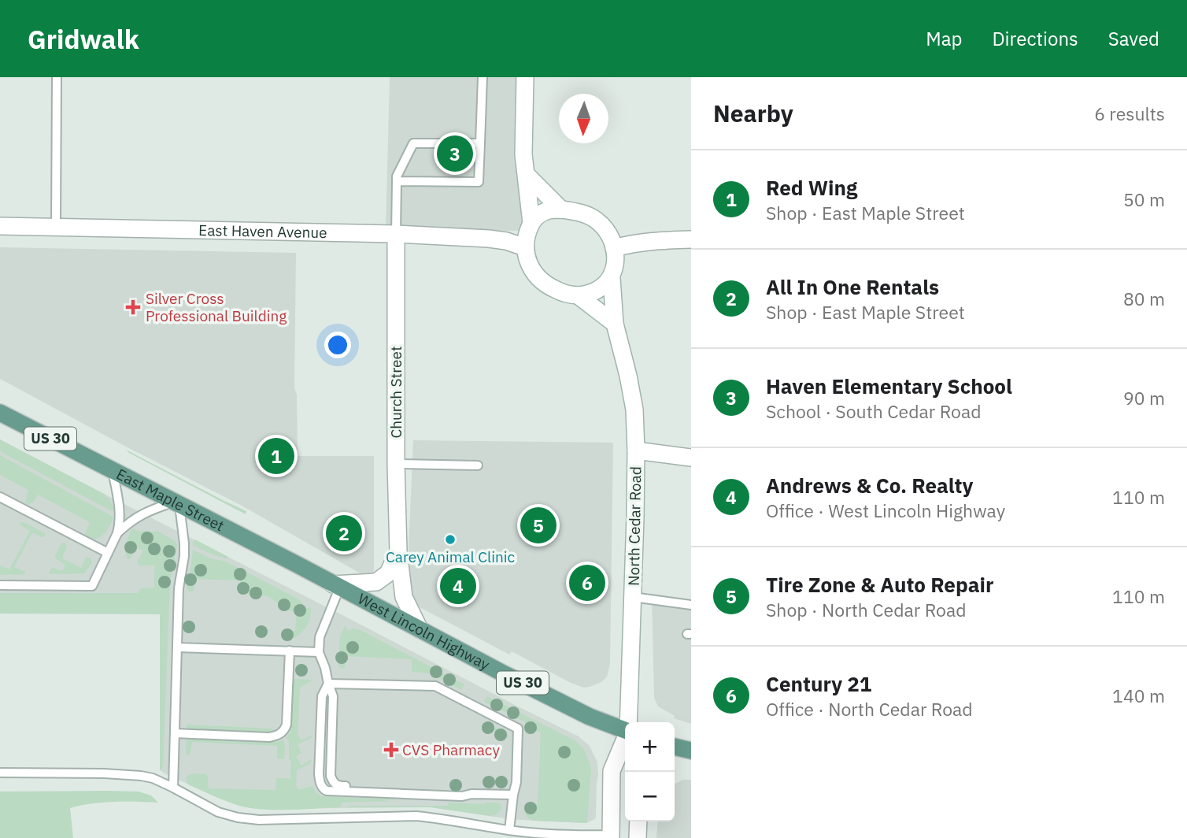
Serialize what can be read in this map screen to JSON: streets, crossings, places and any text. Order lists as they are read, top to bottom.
{
  "streets": {
    "main road": ["US 30", "East Maple Street", "West Lincoln Highway"],
    "street": ["East Haven Avenue", "Church Street", "North Cedar Road"]
  },
  "crossings": [
    ["East Haven Avenue", "Church Street"],
    ["East Haven Avenue", "North Cedar Road"],
    ["Church Street", "West Lincoln Highway"],
    ["East Maple Street", "West Lincoln Highway"]
  ],
  "places": {
    "health": ["Silver Cross Professional Building", "CVS Pharmacy"],
    "other": ["Carey Animal Clinic"]
  },
  "north": "bottom",
  "page": {
    "header": "Gridwalk",
    "nav": ["Map", "Directions", "Saved"],
    "heading": ["Nearby", "6 results"],
    "pins": [
      "3",
      "1",
      "5",
      "2",
      "6",
      "4"
    ],
    "list": [
      {
        "mark": "1",
        "name": "Red Wing",
        "note": "Shop · East Maple Street",
        "value": "50 m"
      },
      {
        "mark": "2",
        "name": "All In One Rentals",
        "note": "Shop · East Maple Street",
        "value": "80 m"
      },
      {
        "mark": "3",
        "name": "Haven Elementary School",
        "note": "School · South Cedar Road",
        "value": "90 m"
      },
      {
        "mark": "4",
        "name": "Andrews & Co. Realty",
        "note": "Office · West Lincoln Highway",
        "value": "110 m"
      },
      {
        "mark": "5",
        "name": "Tire Zone & Auto Repair",
        "note": "Shop · North Cedar Road",
        "value": "110 m"
      },
      {
        "mark": "6",
        "name": "Century 21",
        "note": "Office · North Cedar Road",
        "value": "140 m"
      }
    ],
    "map_buttons": ["+", "−"]
  }
}
